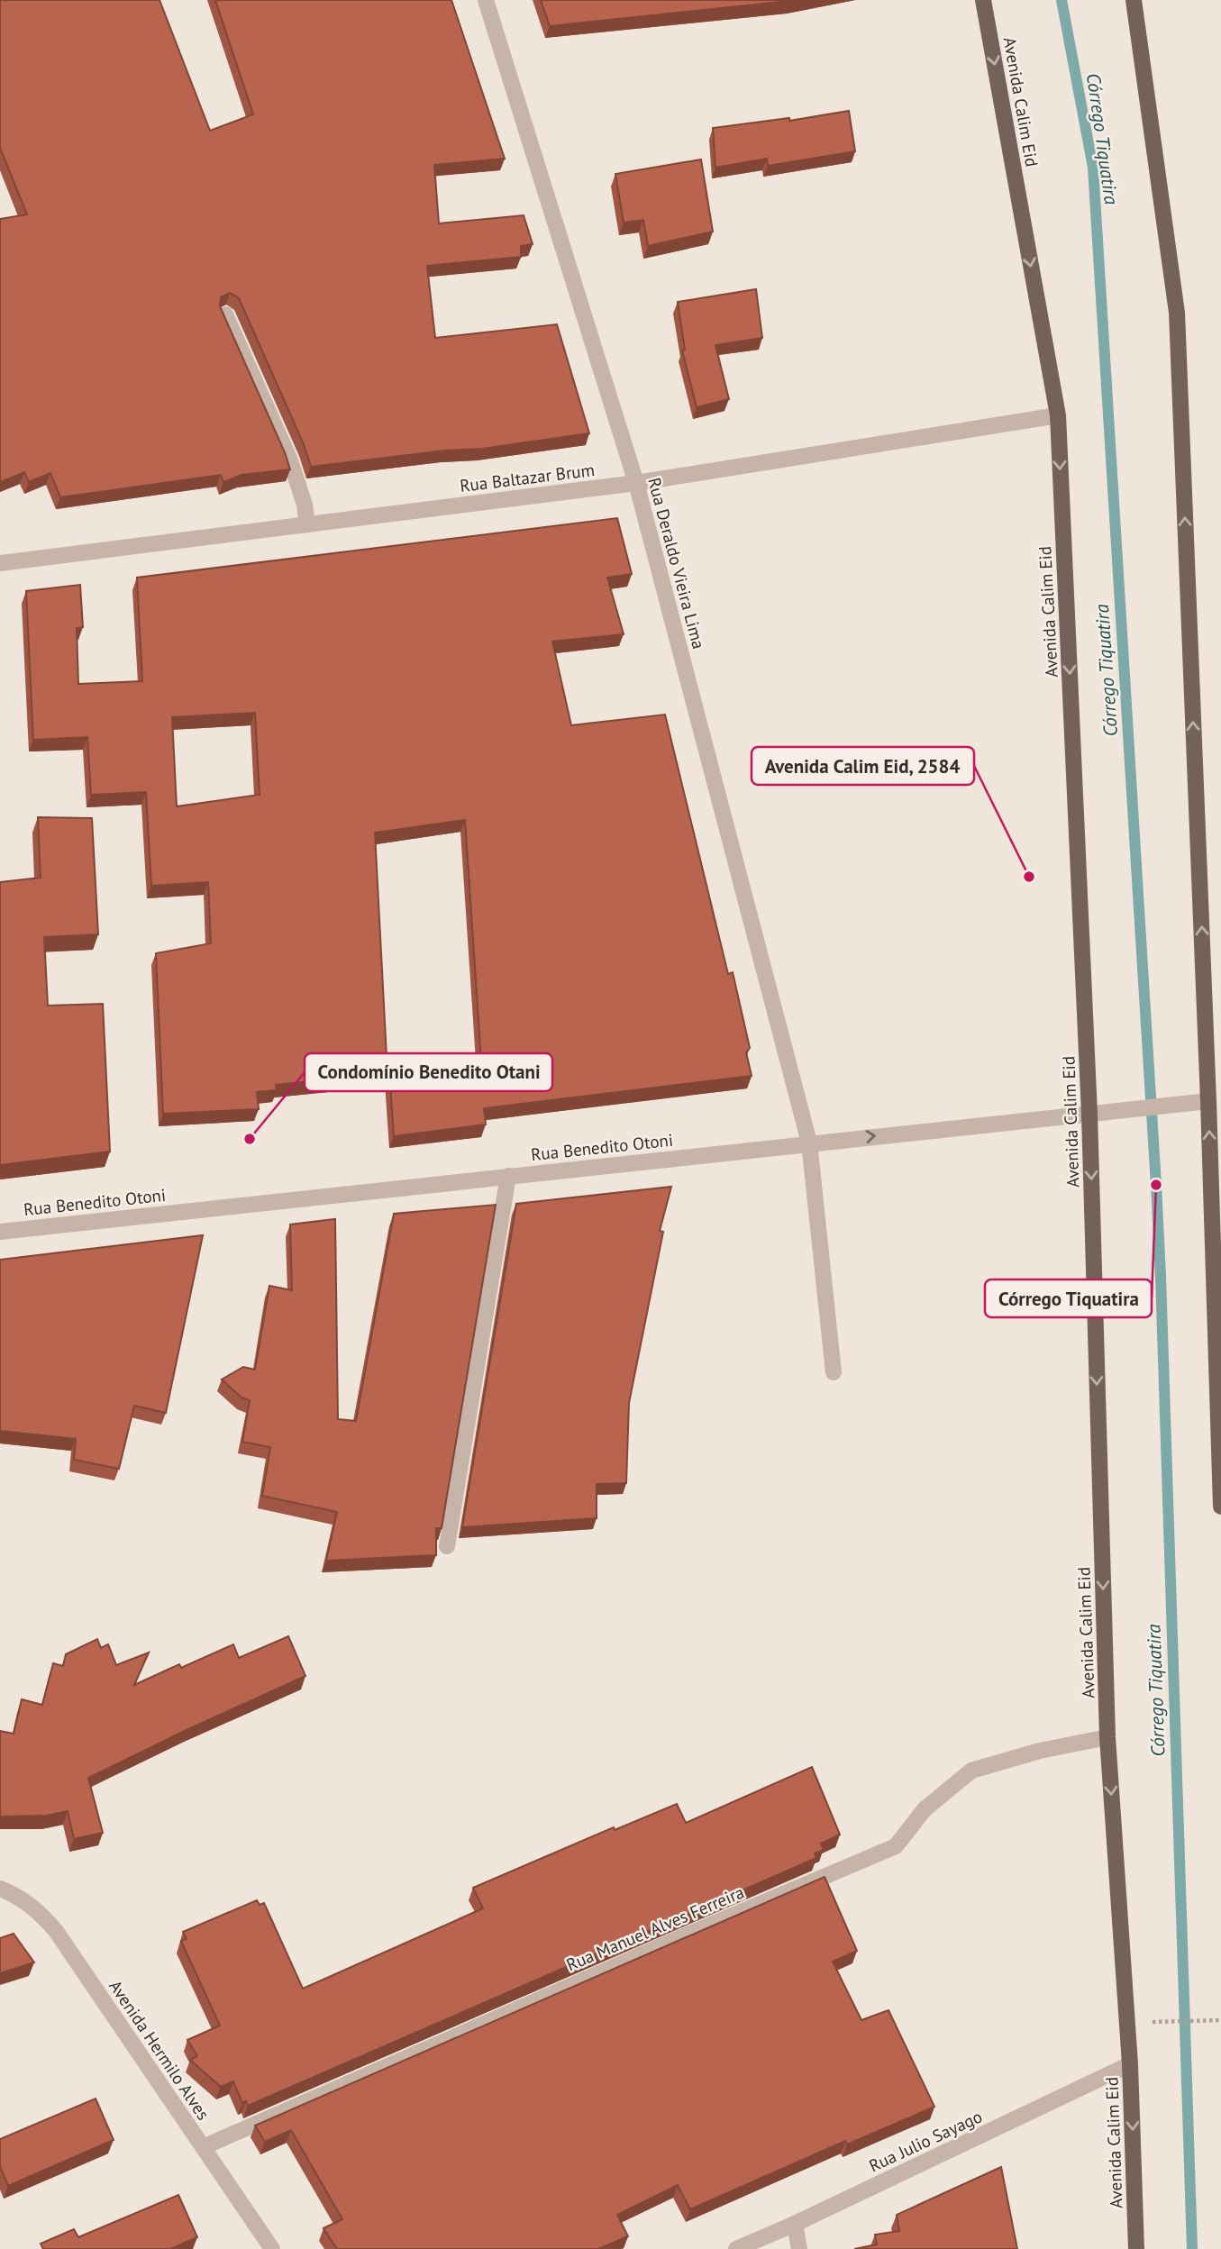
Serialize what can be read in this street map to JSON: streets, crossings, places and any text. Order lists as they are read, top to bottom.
{
  "streets": {
    "main road": ["Avenida Calim Eid"],
    "street": [
      "Rua Baltazar Brum",
      "Rua Deraldo Vieira Lima",
      "Rua Benedito Otoni",
      "Rua Manuel Alves Ferreira",
      "Avenida Hermilo Alves",
      "Rua Julio Sayago"
    ]
  },
  "crossings": [
    ["Avenida Calim Eid", "Rua Baltazar Brum"],
    ["Avenida Calim Eid", "Rua Benedito Otoni"],
    ["Avenida Calim Eid", "Rua Manuel Alves Ferreira"],
    ["Avenida Calim Eid", "Rua Julio Sayago"],
    ["Rua Baltazar Brum", "Rua Deraldo Vieira Lima"],
    ["Rua Deraldo Vieira Lima", "Rua Benedito Otoni"],
    ["Rua Manuel Alves Ferreira", "Avenida Hermilo Alves"]
  ],
  "water": ["Córrego Tiquatira"],
  "places": ["Avenida Calim Eid, 2584", "Condomínio Benedito Otani", "Córrego Tiquatira"]
}
